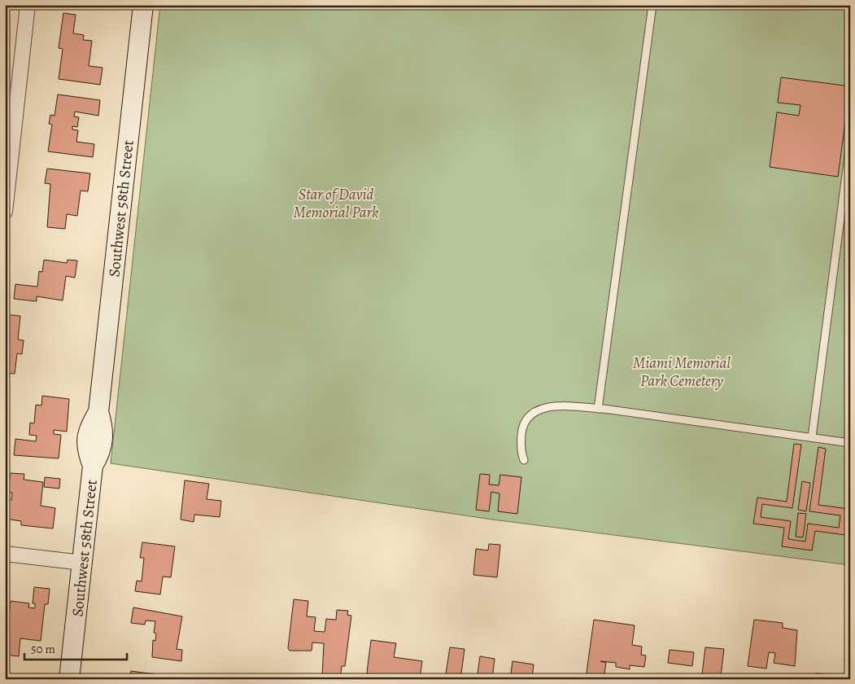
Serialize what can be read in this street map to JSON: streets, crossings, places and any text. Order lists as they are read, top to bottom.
{
  "streets": {
    "street": ["Southwest 58th Street"]
  },
  "parks": ["Star of David Memorial Park", "Miami Memorial Park Cemetery"],
  "scale_bar": "50 m"
}
